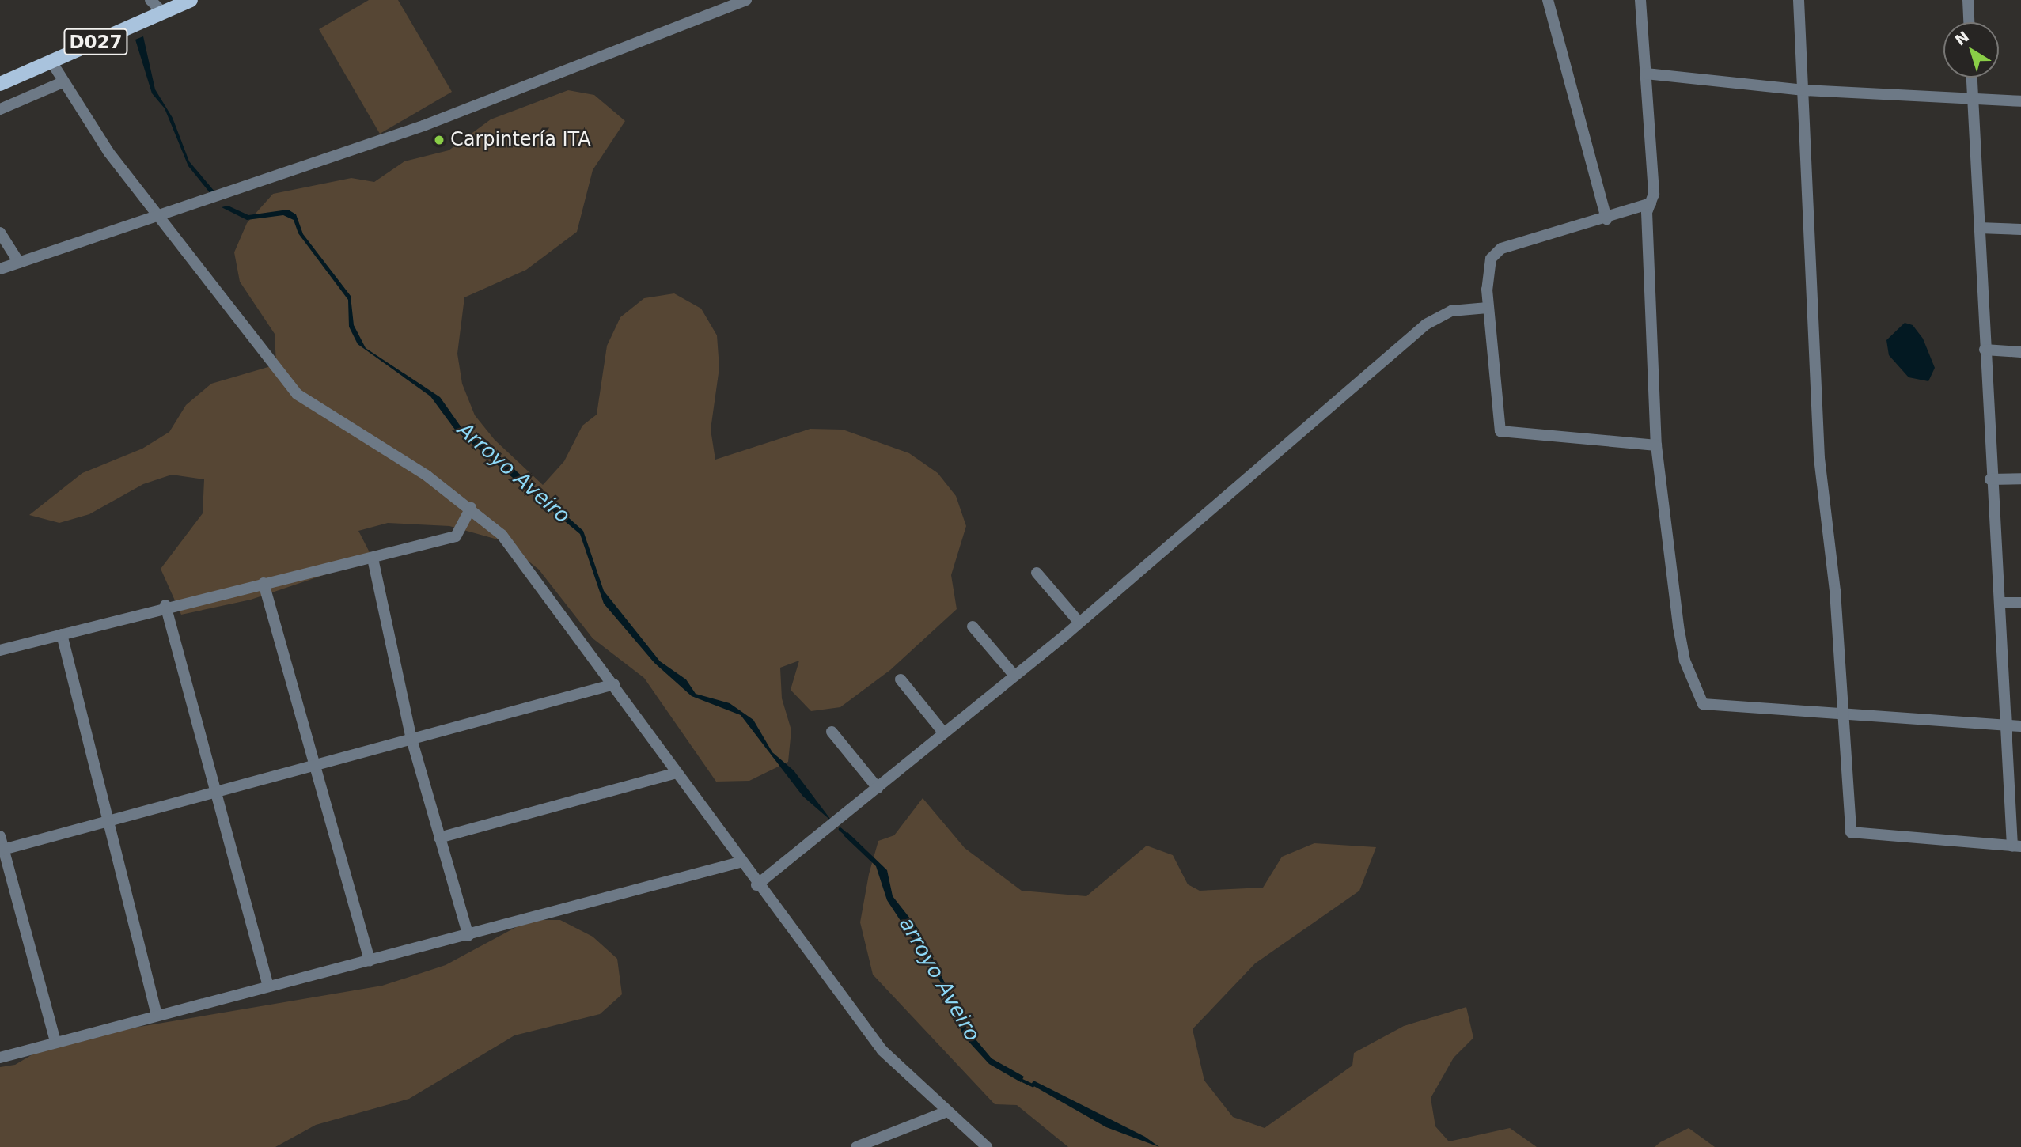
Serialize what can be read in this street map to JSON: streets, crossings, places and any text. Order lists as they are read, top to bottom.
{
  "streets": {
    "main road": ["D027"]
  },
  "water": ["Arroyo Aveiro", "arroyo Aveiro"],
  "places": ["Carpintería ITA"],
  "north": "top left"
}
